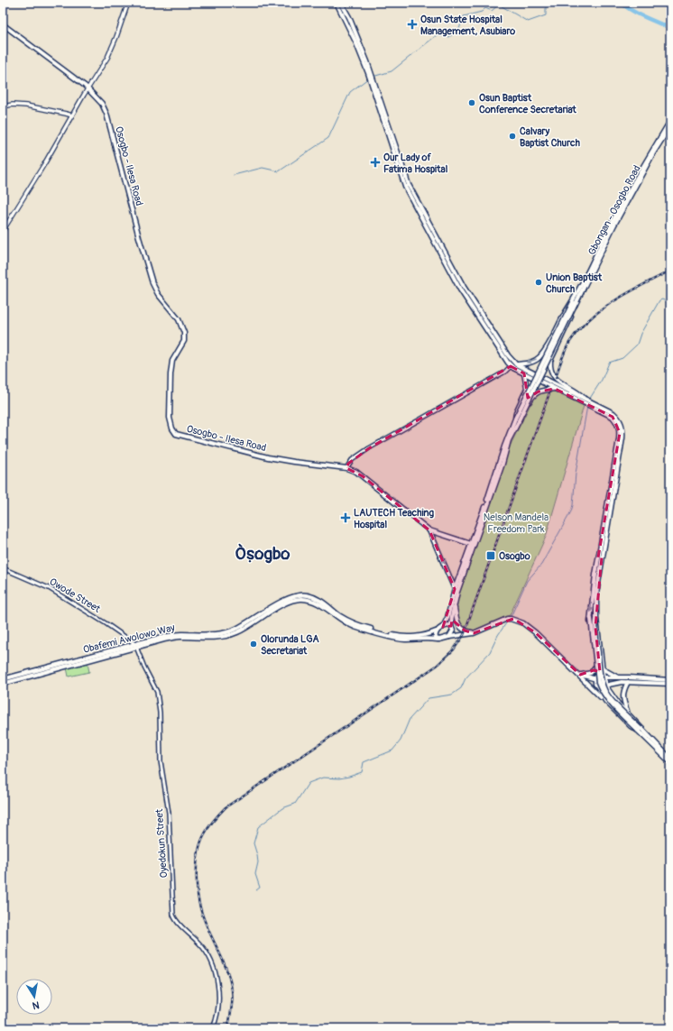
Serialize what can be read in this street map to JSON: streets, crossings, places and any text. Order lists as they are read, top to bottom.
{
  "streets": {
    "main road": ["Osogbo - Ilesa Road", "Gbongan - Osogbo Road", "Obafemi Awolowo Way"],
    "street": ["Owode Street", "Oyedokun Street"]
  },
  "crossings": [
    ["Owode Street", "Obafemi Awolowo Way"],
    ["Owode Street", "Oyedokun Street"],
    ["Obafemi Awolowo Way", "Oyedokun Street"]
  ],
  "districts": ["Òṣogbo"],
  "parks": ["Nelson Mandela Freedom Park"],
  "places": {
    "health": ["Osun State Hospital Management, Asubiaro", "Our Lady of Fatima Hospital", "LAUTECH Teaching Hospital"],
    "other": [
      "Osun Baptist Conference Secretariat",
      "Calvary Baptist Church",
      "Union Baptist Church",
      "Olorunda LGA Secretariat"
    ],
    "transit": ["Osogbo"]
  },
  "north": "bottom"
}
